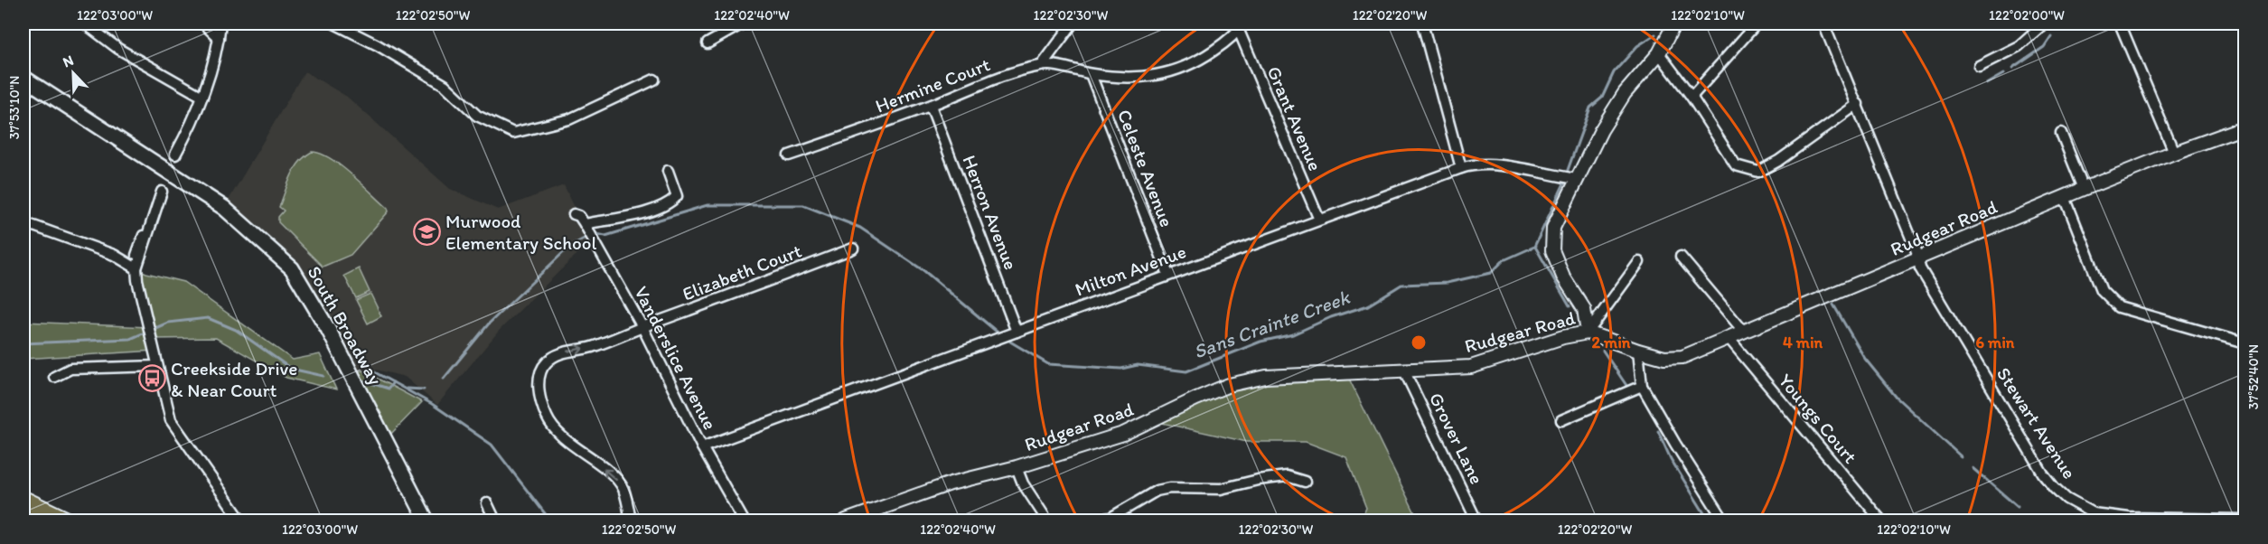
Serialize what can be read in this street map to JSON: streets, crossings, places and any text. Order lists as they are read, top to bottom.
{
  "streets": {
    "main road": ["South Broadway"],
    "street": [
      "Hermine Court",
      "Grant Avenue",
      "Celeste Avenue",
      "Herron Avenue",
      "Rudgear Road",
      "Milton Avenue",
      "Elizabeth Court",
      "Vanderslice Avenue",
      "Youngs Court",
      "Stewart Avenue",
      "Grover Lane"
    ]
  },
  "crossings": [
    ["Hermine Court", "Grant Avenue"],
    ["Hermine Court", "Celeste Avenue"],
    ["Hermine Court", "Herron Avenue"],
    ["Grant Avenue", "Milton Avenue"],
    ["Celeste Avenue", "Milton Avenue"],
    ["Herron Avenue", "Milton Avenue"],
    ["Rudgear Road", "Youngs Court"],
    ["Rudgear Road", "Stewart Avenue"],
    ["Rudgear Road", "Grover Lane"],
    ["Milton Avenue", "Vanderslice Avenue"],
    ["Elizabeth Court", "Vanderslice Avenue"]
  ],
  "water": ["Sans Crainte Creek"],
  "places": {
    "school or university": ["Murwood Elementary School"],
    "bus stop": ["Creekside Drive & Near Court"]
  },
  "north": "top left",
  "coordinates": [
    "122°03'00\"W",
    "122°02'50\"W",
    "122°02'40\"W",
    "122°02'30\"W",
    "122°02'20\"W",
    "122°02'10\"W",
    "122°02'00\"W",
    "37°53'10\"N",
    "37°52'40\"N"
  ],
  "rings": ["2 min", "4 min", "6 min"]
}
